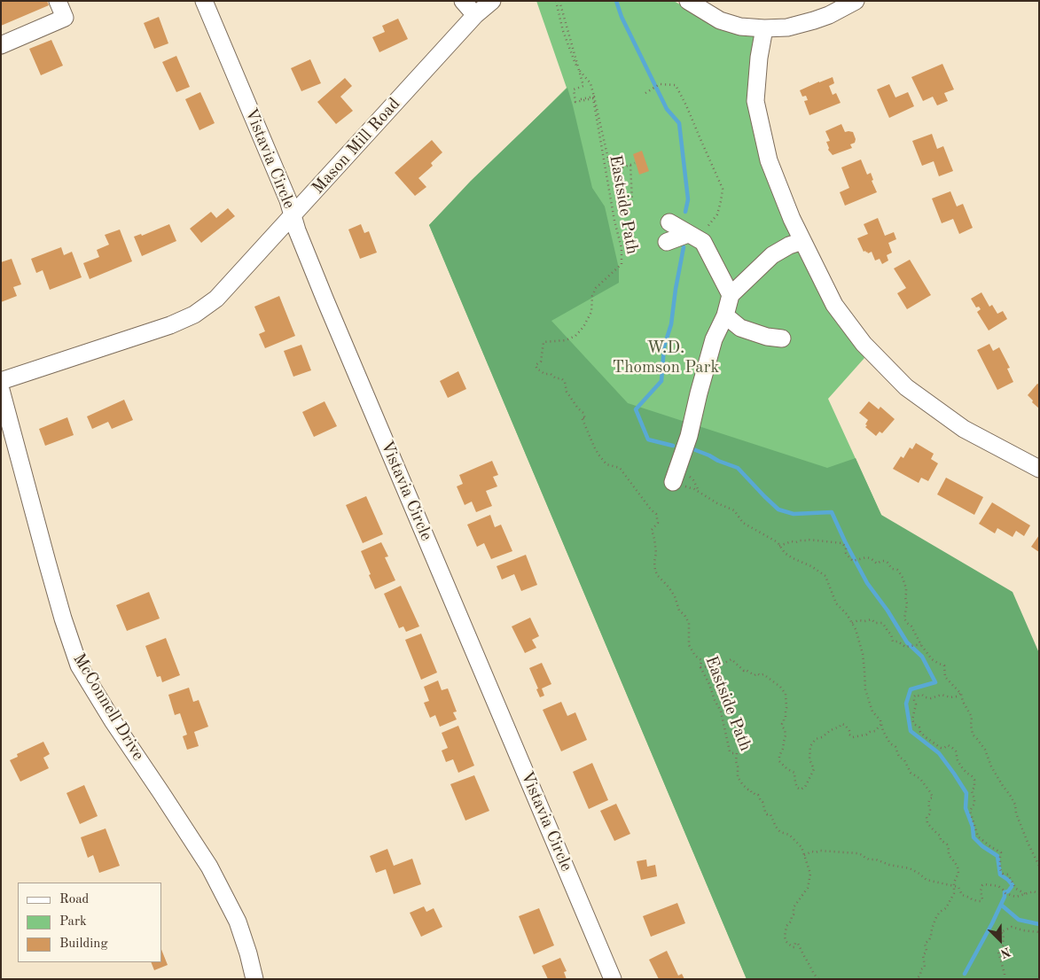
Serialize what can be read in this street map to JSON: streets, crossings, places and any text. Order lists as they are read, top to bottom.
{
  "streets": {
    "street": ["Mason Mill Road", "Vistavia Circle", "McConnell Drive"],
    "path": ["Eastside Path"]
  },
  "crossings": [
    ["Mason Mill Road", "Vistavia Circle"]
  ],
  "parks": ["W.D. Thomson Park"],
  "legend": ["Road", "Park", "Building"],
  "north": "bottom right"
}
